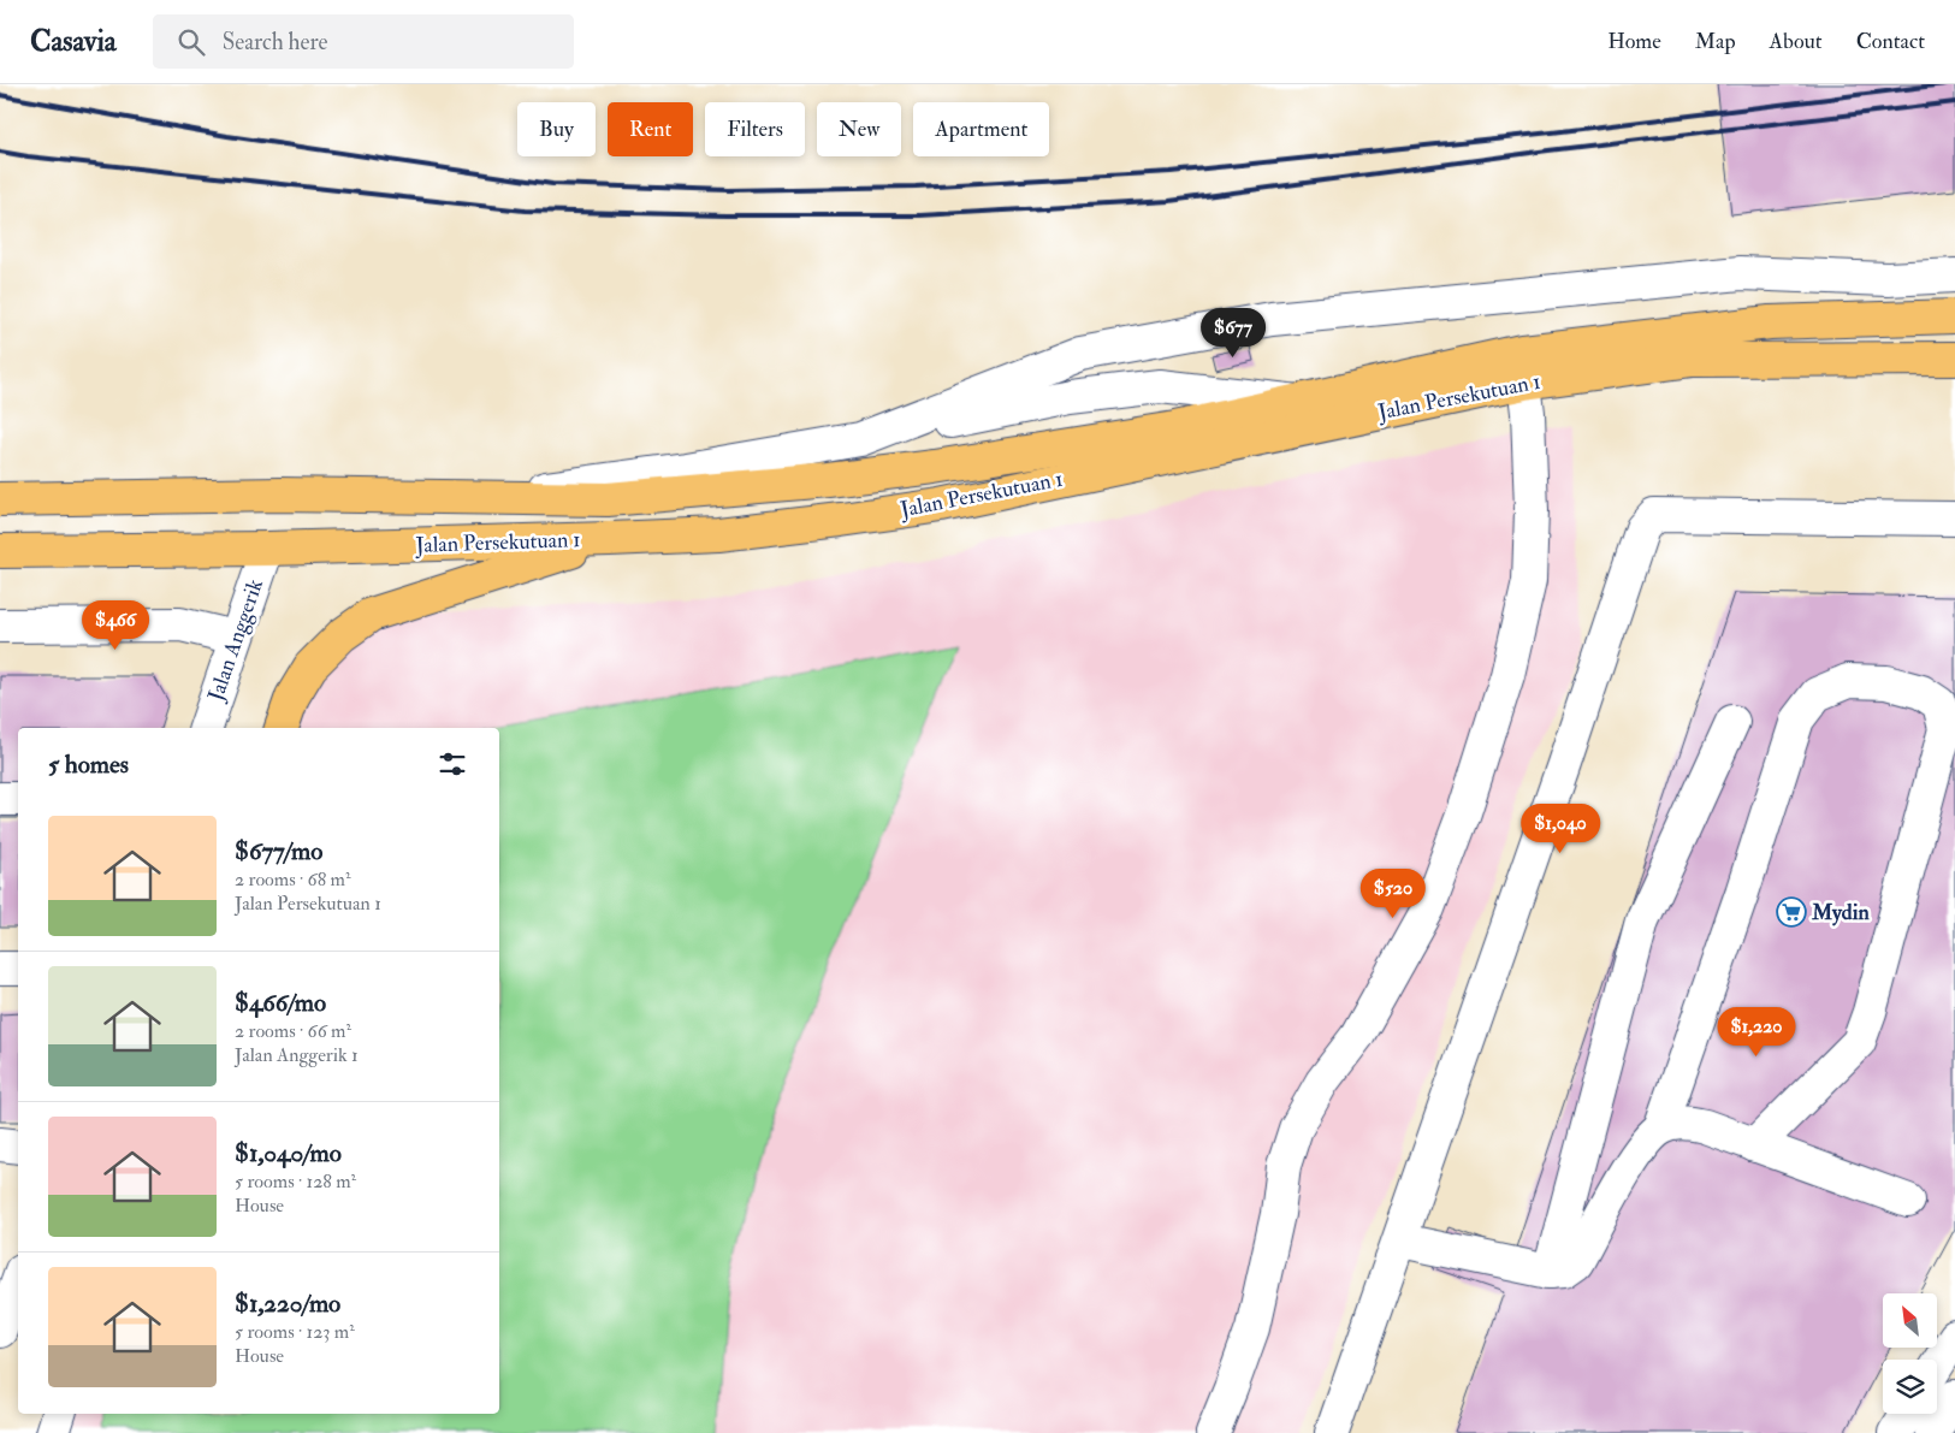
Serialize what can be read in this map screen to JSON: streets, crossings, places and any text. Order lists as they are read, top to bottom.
{
  "streets": {
    "highway": ["Jalan Persekutuan 1"],
    "street": ["Jalan Anggerik"]
  },
  "crossings": [
    ["Jalan Persekutuan 1", "Jalan Anggerik"]
  ],
  "places": {
    "supermarket": ["Mydin"]
  },
  "north": "top left",
  "page": {
    "header": "Casavia",
    "search": "Search here",
    "nav": [
      "Home",
      "Map",
      "About",
      "Contact"
    ],
    "chip": [
      "Buy",
      "Rent",
      "Filters",
      "New",
      "Apartment"
    ],
    "price": [
      "$677",
      "$466",
      "$1,040",
      "$520",
      "$1,220"
    ],
    "heading": "5 homes",
    "list": [
      {
        "name": "$677/mo",
        "note": "2 rooms · 68 m² · Jalan Persekutuan 1"
      },
      {
        "name": "$466/mo",
        "note": "2 rooms · 66 m² · Jalan Anggerik 1"
      },
      {
        "name": "$1,040/mo",
        "note": "5 rooms · 128 m² · House"
      },
      {
        "name": "$1,220/mo",
        "note": "5 rooms · 123 m² · House"
      }
    ]
  }
}
